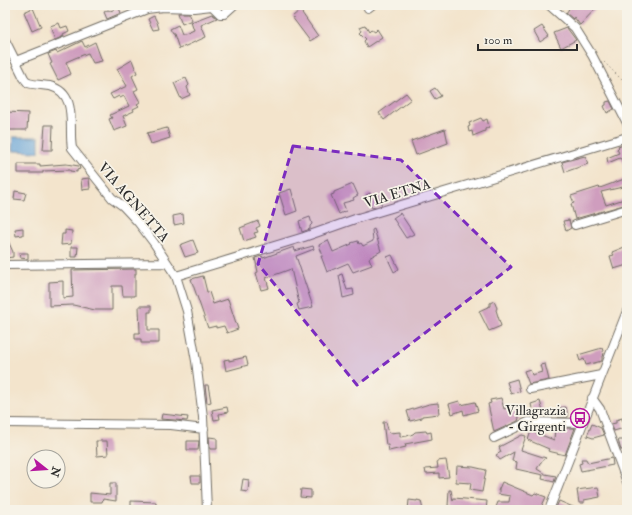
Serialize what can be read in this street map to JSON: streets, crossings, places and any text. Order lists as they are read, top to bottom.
{
  "streets": {
    "street": ["VIA ETNA", "VIA AGNETTA"]
  },
  "crossings": [
    ["VIA ETNA", "VIA AGNETTA"]
  ],
  "places": {
    "bus stop": ["Villagrazia - Girgenti"]
  },
  "scale_bar": "100 m",
  "north": "right"
}
